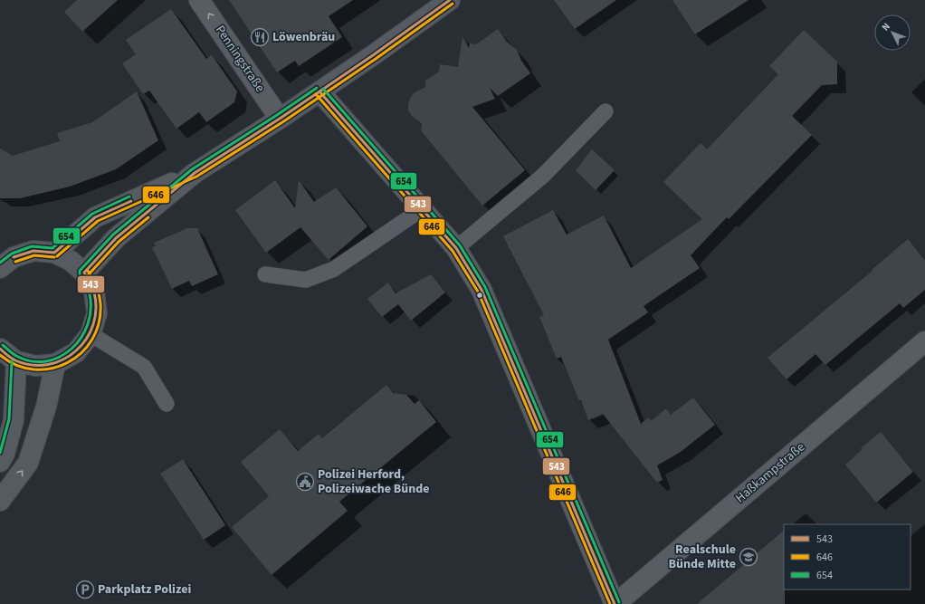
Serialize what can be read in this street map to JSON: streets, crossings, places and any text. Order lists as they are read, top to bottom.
{
  "streets": {
    "street": ["Penningstraße", "Haßkampstraße"]
  },
  "one_way": ["Penningstraße"],
  "places": {
    "restaurant": ["Löwenbräu"],
    "public building": ["Polizei Herford, Polizeiwache Bünde"],
    "school or university": ["Realschule Bünde Mitte"],
    "parking": ["Parkplatz Polizei"]
  },
  "lines": ["transit line 543", "transit line 646", "transit line 654"],
  "legend": ["543", "646", "654"],
  "north": "top left"
}
